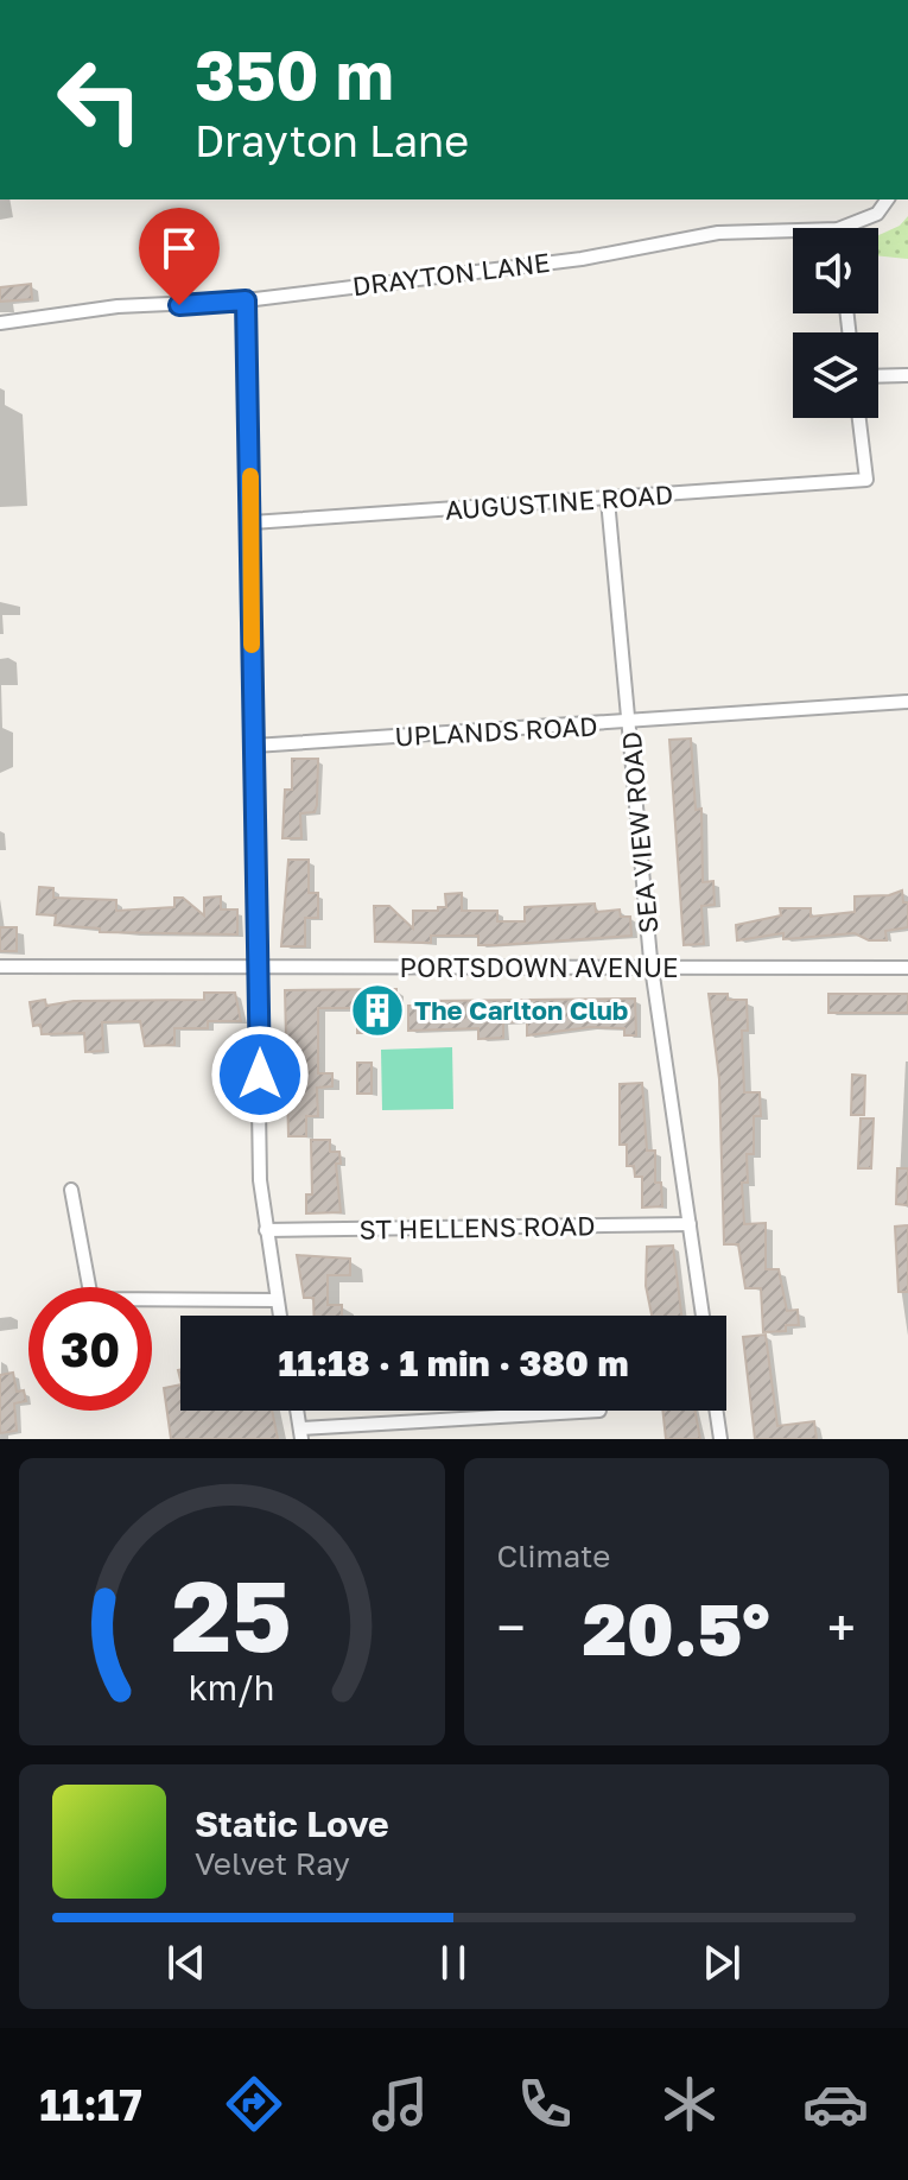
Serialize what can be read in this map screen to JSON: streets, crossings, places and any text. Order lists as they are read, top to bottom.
{
  "streets": {
    "street": [
      "DRAYTON LANE",
      "AUGUSTINE ROAD",
      "UPLANDS ROAD",
      "SEA VIEW ROAD",
      "PORTSDOWN AVENUE",
      "ST HELLENS ROAD"
    ]
  },
  "crossings": [
    ["AUGUSTINE ROAD", "SEA VIEW ROAD"],
    ["UPLANDS ROAD", "SEA VIEW ROAD"],
    ["SEA VIEW ROAD", "PORTSDOWN AVENUE"],
    ["SEA VIEW ROAD", "ST HELLENS ROAD"]
  ],
  "places": {
    "building": ["The Carlton Club"]
  },
  "page": {
    "turn": ["350 m", "Drayton Lane"],
    "limit": "30",
    "trip": "11:18 · 1 min · 380 m",
    "tile": "Climate",
    "heat": ["−", "20.5°", "+"],
    "song": ["Static Love", "Velvet Ray"],
    "tabs": "11:17",
    "gauge": ["25", "km/h"]
  }
}
